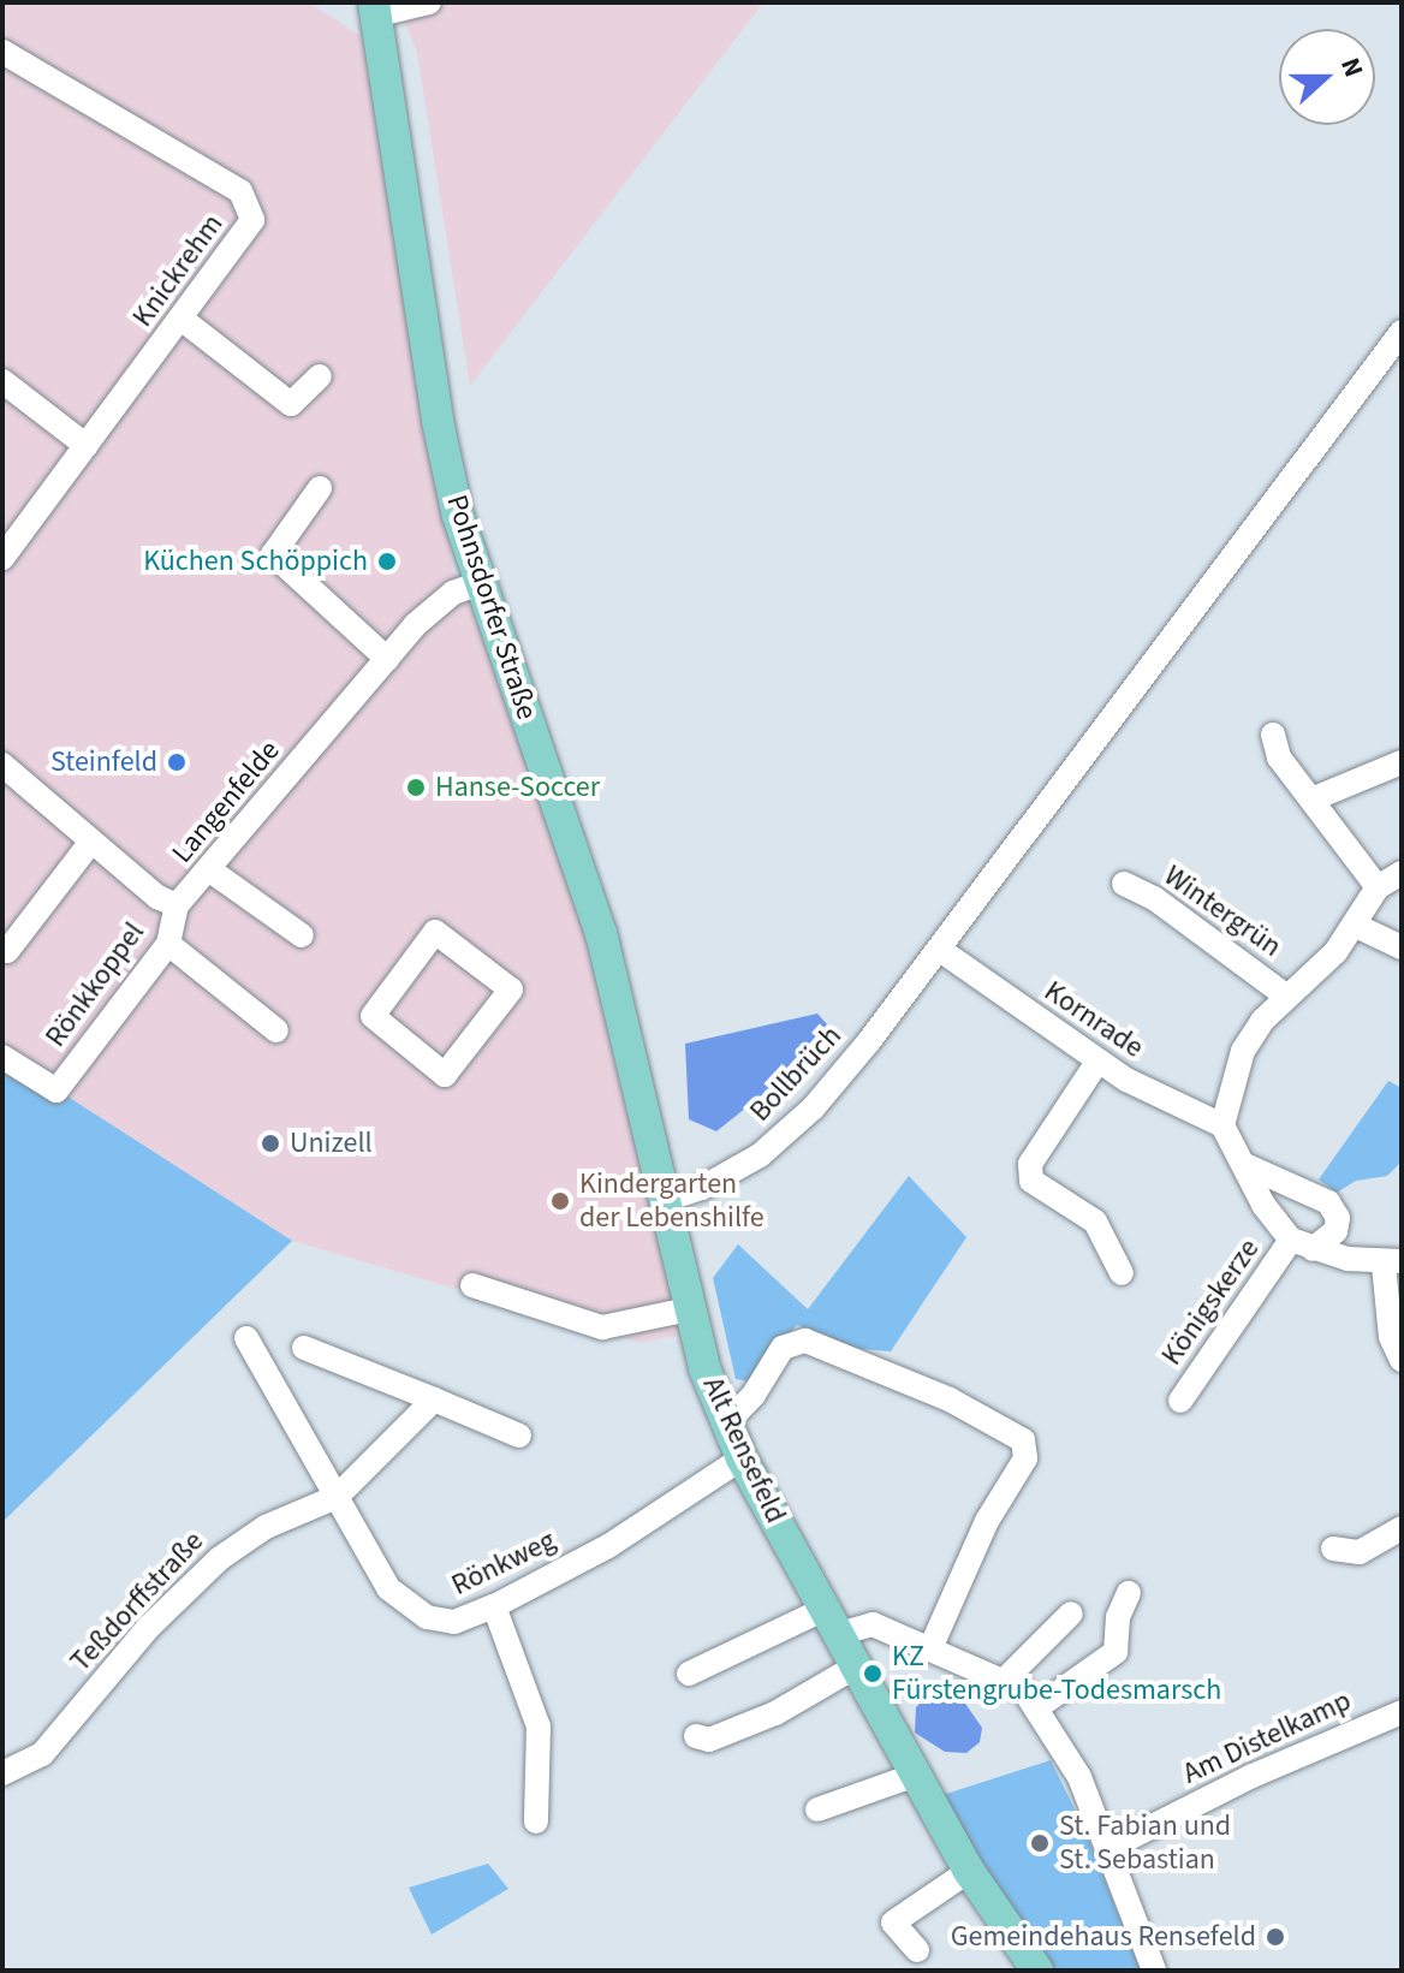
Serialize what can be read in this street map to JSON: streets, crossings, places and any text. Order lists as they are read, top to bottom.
{
  "streets": {
    "main road": ["Pohnsdorfer Straße", "Alt Rensefeld"],
    "street": [
      "Knickrehm",
      "Langenfelde",
      "Wintergrün",
      "Rönkkoppel",
      "Kornrade",
      "Bollbrüch",
      "Königskerze",
      "Rönkweg",
      "Teßdorffstraße",
      "Am Distelkamp"
    ]
  },
  "crossings": [
    ["Pohnsdorfer Straße", "Langenfelde"],
    ["Pohnsdorfer Straße", "Bollbrüch"],
    ["Pohnsdorfer Straße", "Alt Rensefeld"],
    ["Langenfelde", "Rönkkoppel"],
    ["Kornrade", "Bollbrüch"],
    ["Bollbrüch", "Alt Rensefeld"],
    ["Alt Rensefeld", "Rönkweg"],
    ["Rönkweg", "Teßdorffstraße"]
  ],
  "places": [
    "Küchen Schöppich",
    "Steinfeld",
    "Hanse-Soccer",
    "Unizell",
    "Kindergarten der Lebenshilfe",
    "KZ Fürstengrube-Todesmarsch",
    "St. Fabian und St. Sebastian",
    "Gemeindehaus Rensefeld"
  ],
  "north": "right"
}
